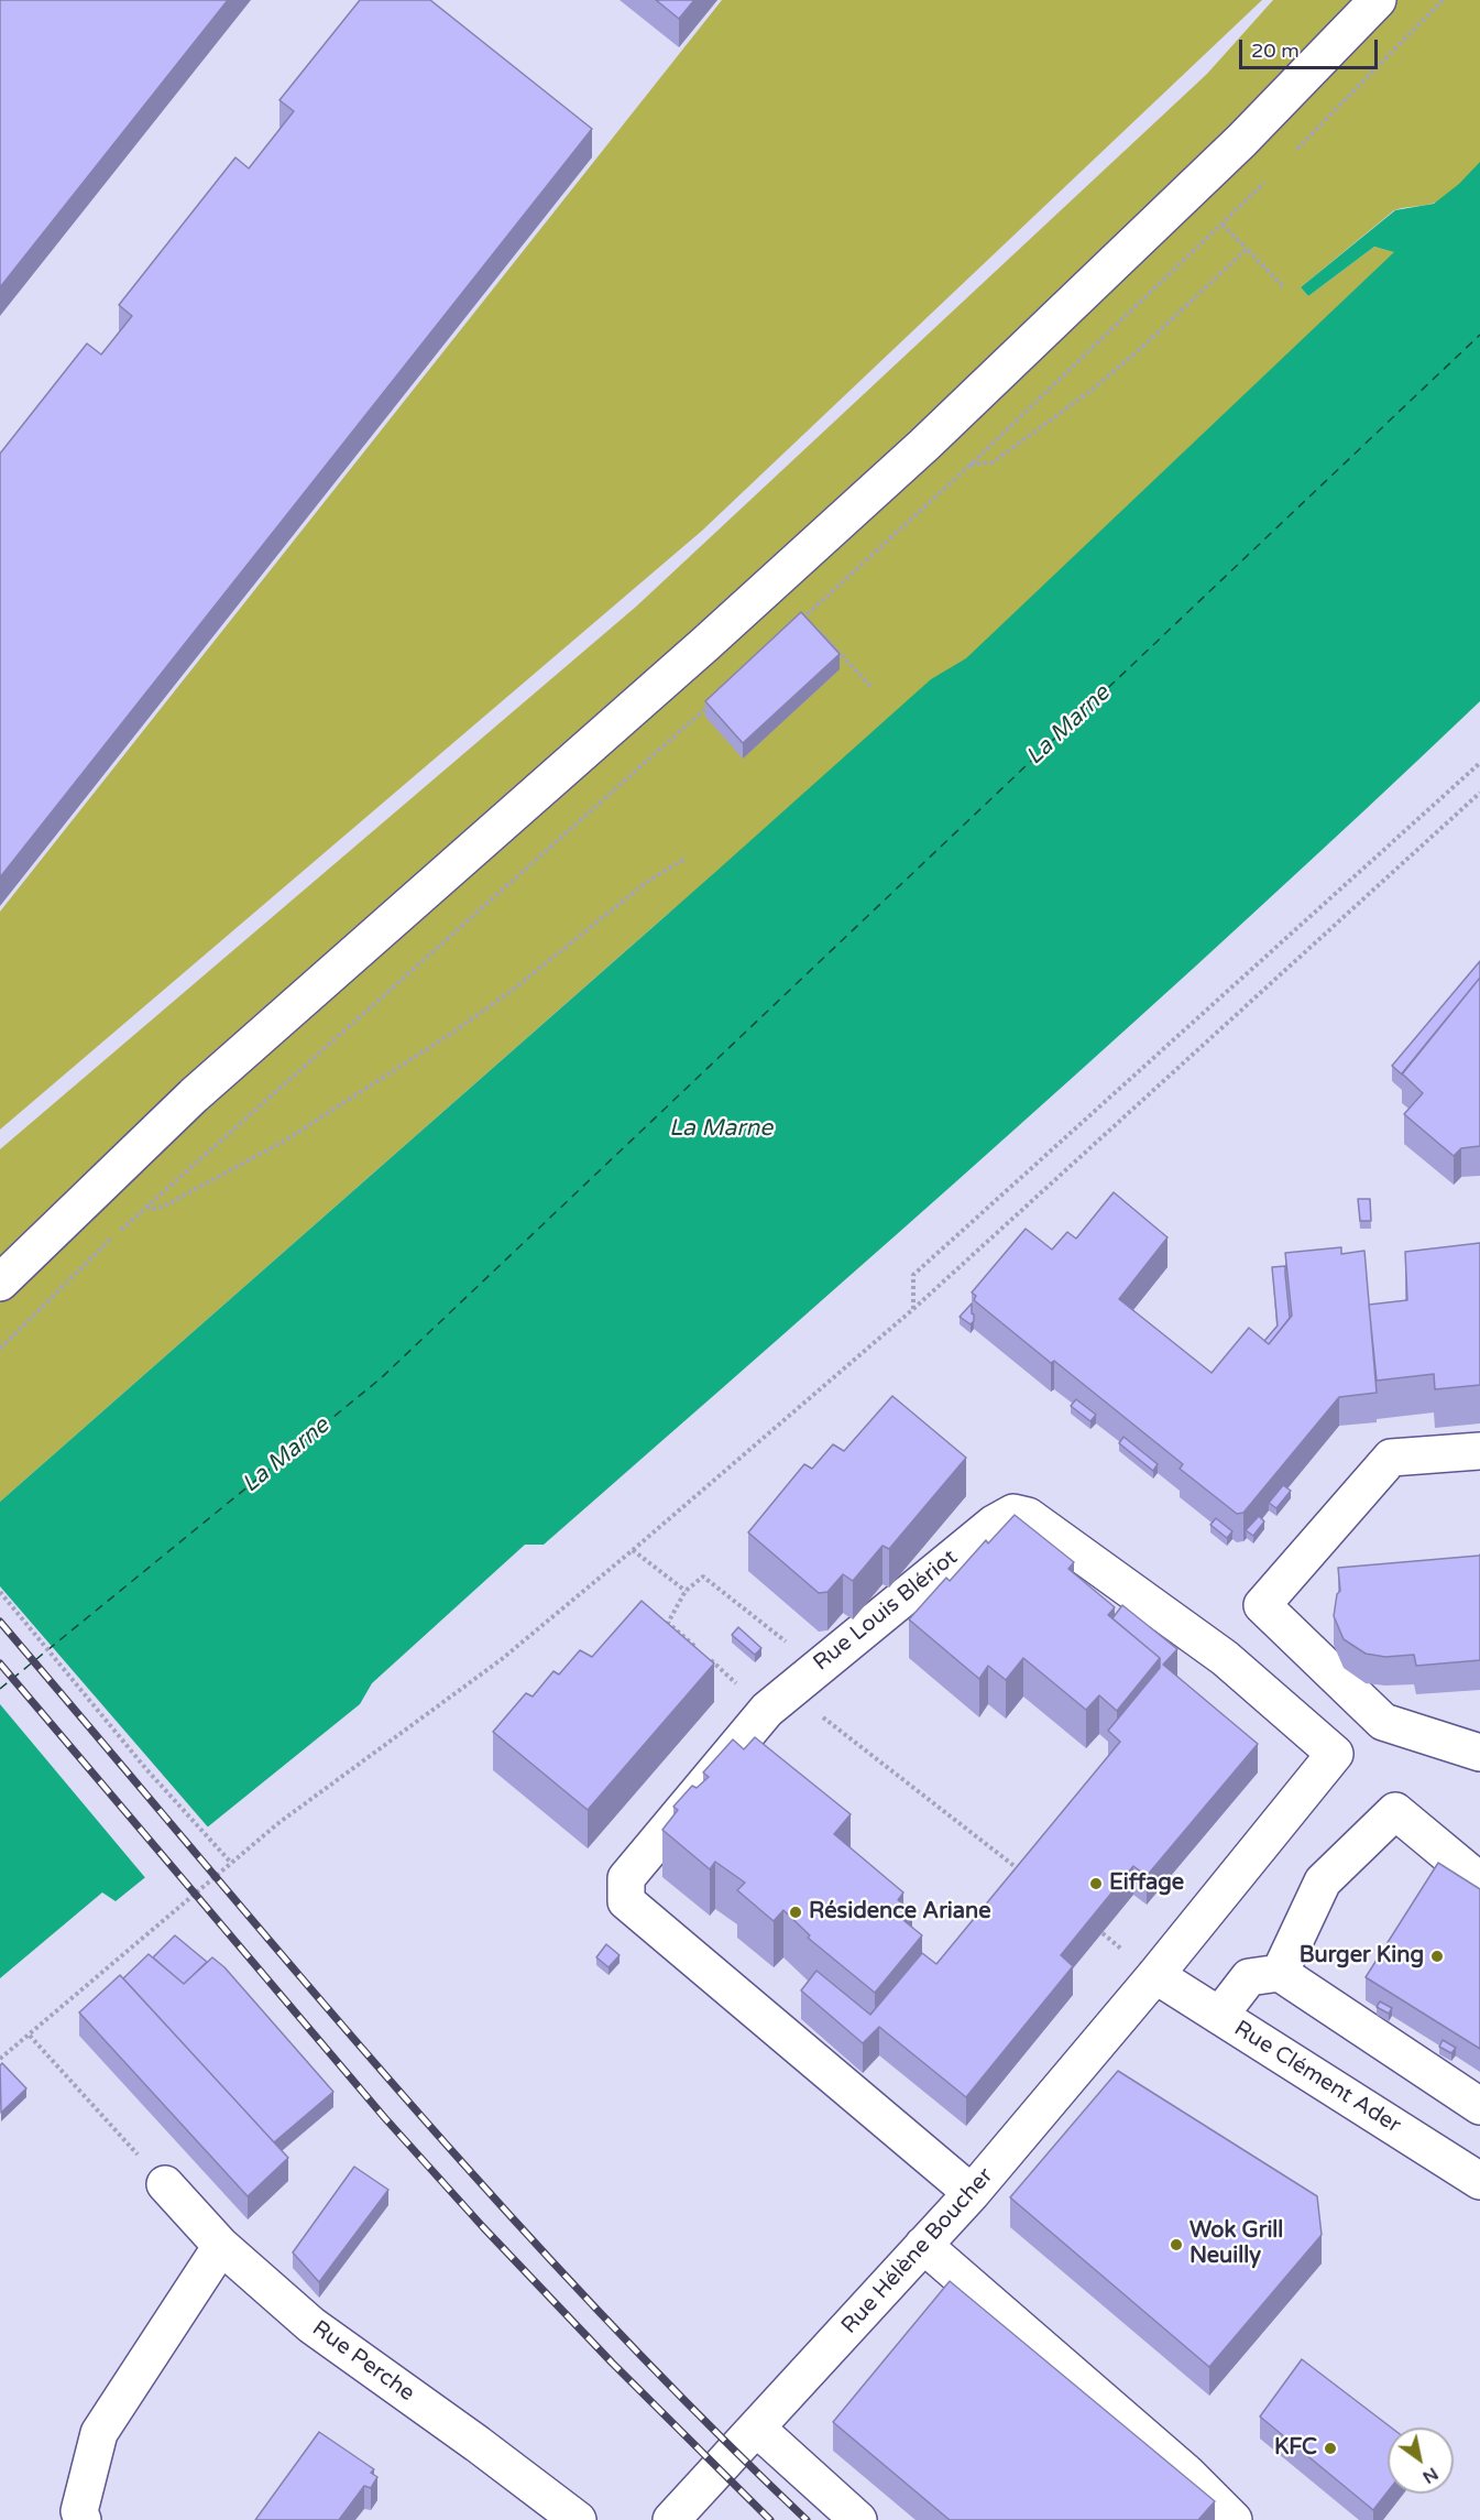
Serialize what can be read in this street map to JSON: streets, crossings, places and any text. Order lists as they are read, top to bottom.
{
  "streets": {
    "street": [
      "Rue Louis Blériot",
      "Rue Clément Ader",
      "Rue Hélène Boucher",
      "Rue Perche"
    ]
  },
  "crossings": [
    ["Rue Louis Blériot", "Rue Clément Ader"],
    ["Rue Louis Blériot", "Rue Hélène Boucher"],
    ["Rue Clément Ader", "Rue Hélène Boucher"]
  ],
  "water": ["La Marne"],
  "places": [
    "Eiffage",
    "Résidence Ariane",
    "Burger King",
    "Wok Grill Neuilly",
    "KFC"
  ],
  "scale_bar": "20 m",
  "north": "bottom right"
}
